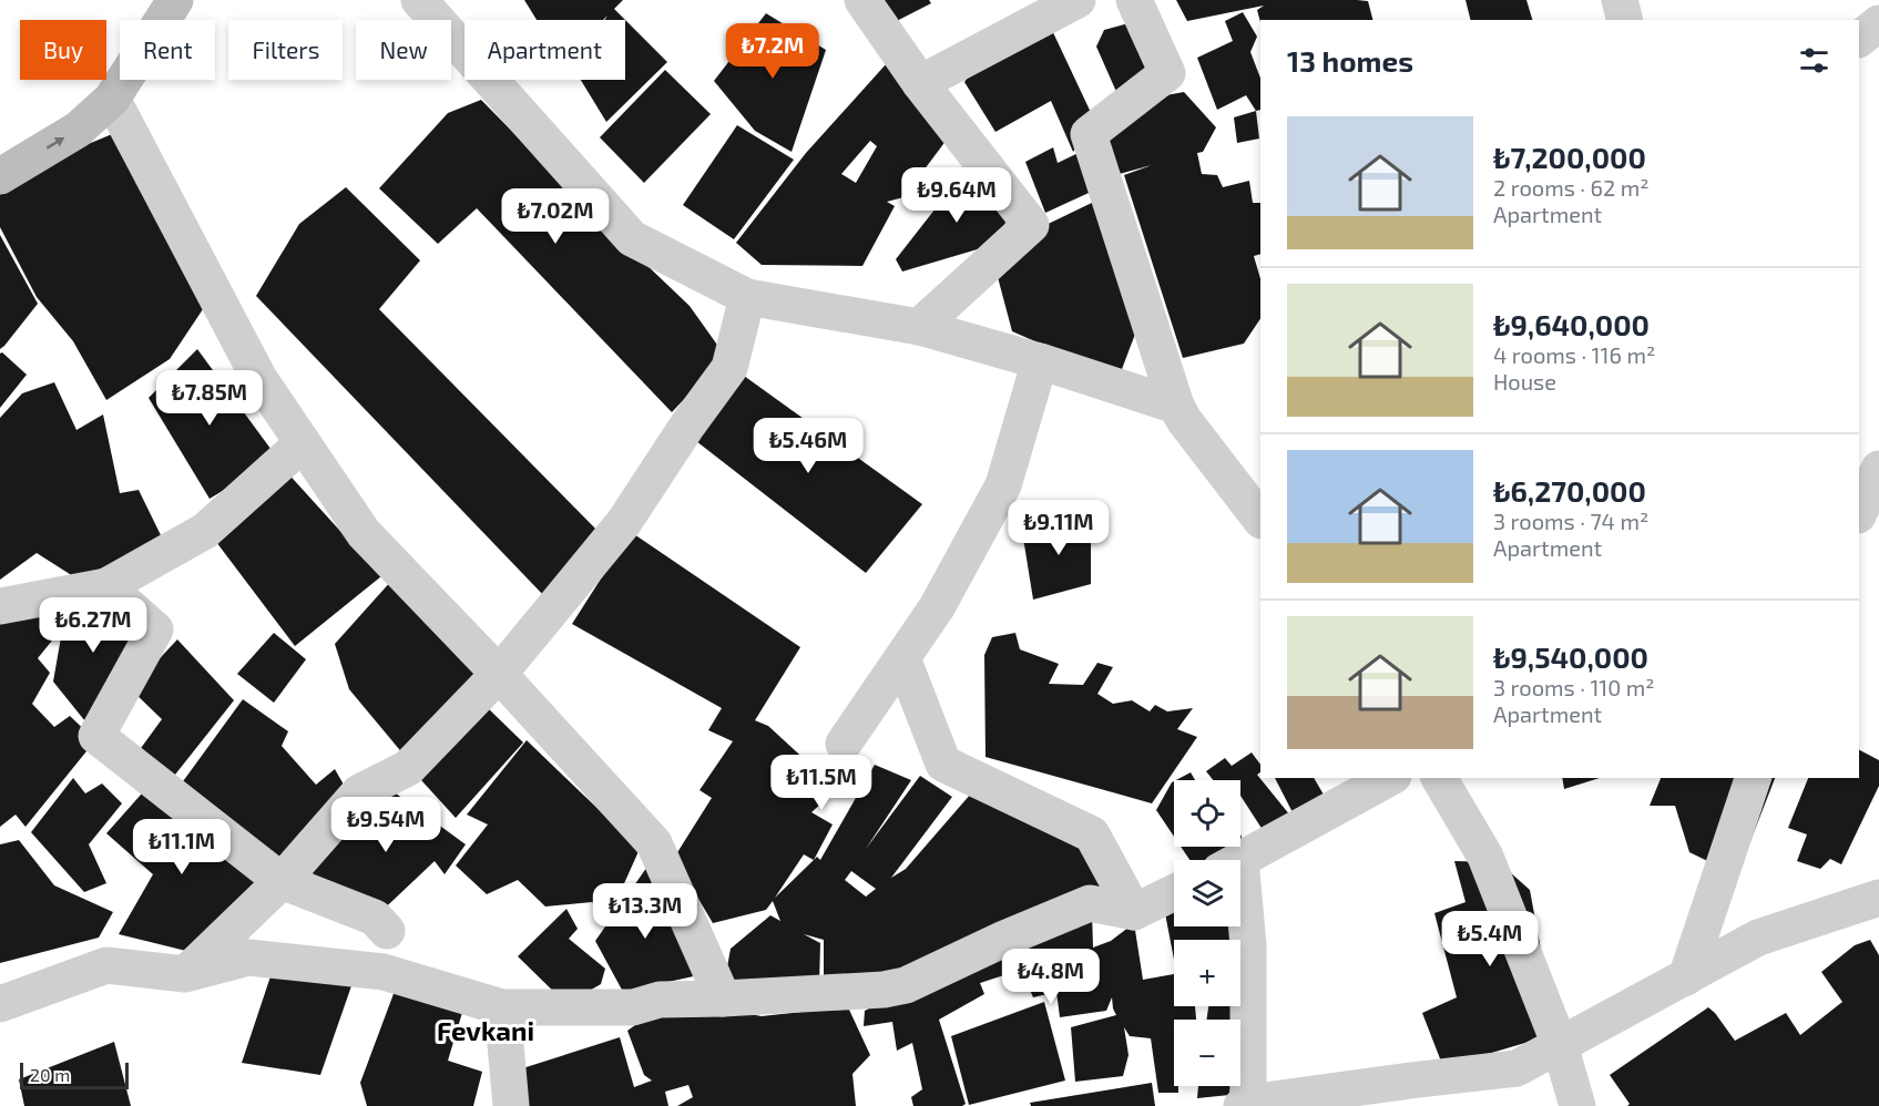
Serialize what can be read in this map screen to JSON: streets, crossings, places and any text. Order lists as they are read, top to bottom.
{
  "districts": ["Fevkani"],
  "scale_bar": "20 m",
  "page": {
    "chip": [
      "Buy",
      "Rent",
      "Filters",
      "New",
      "Apartment"
    ],
    "heading": "13 homes",
    "price": [
      "₺7.2M",
      "₺9.64M",
      "₺7.02M",
      "₺7.85M",
      "₺5.46M",
      "₺9.11M",
      "₺6.27M",
      "₺11.5M",
      "₺9.54M",
      "₺11.1M",
      "₺13.3M",
      "₺5.4M",
      "₺4.8M"
    ],
    "list": [
      {
        "name": "₺7,200,000",
        "note": "2 rooms · 62 m² · Apartment"
      },
      {
        "name": "₺9,640,000",
        "note": "4 rooms · 116 m² · House"
      },
      {
        "name": "₺6,270,000",
        "note": "3 rooms · 74 m² · Apartment"
      },
      {
        "name": "₺9,540,000",
        "note": "3 rooms · 110 m² · Apartment"
      }
    ],
    "map_buttons": ["+", "−"],
    "scale": "20 m"
  }
}
